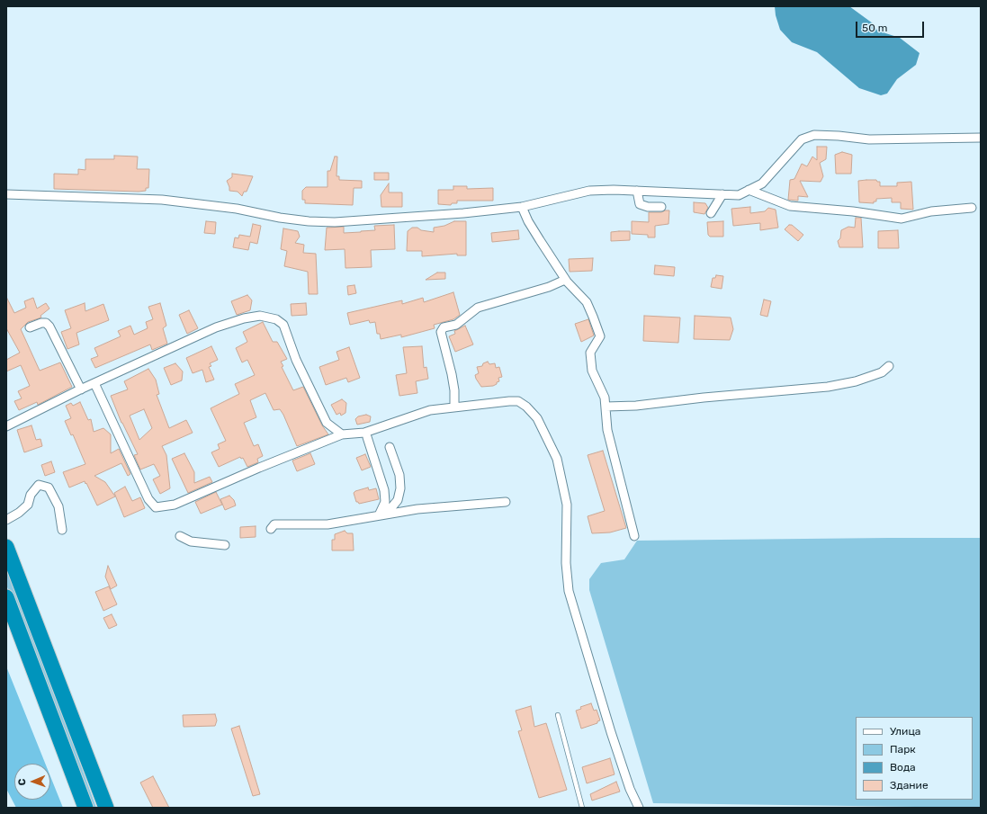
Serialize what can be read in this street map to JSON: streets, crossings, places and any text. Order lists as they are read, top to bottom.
{
  "legend": [
    "Улица",
    "Парк",
    "Вода",
    "Здание"
  ],
  "scale_bar": "50 m",
  "north": "left"
}
